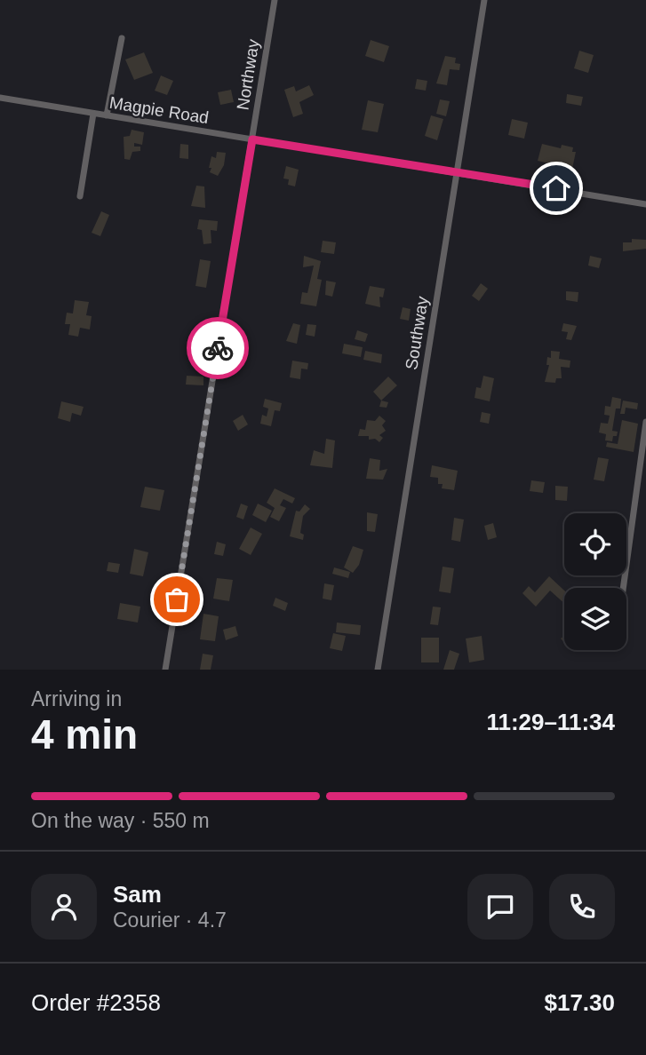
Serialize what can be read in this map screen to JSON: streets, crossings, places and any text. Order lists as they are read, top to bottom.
{
  "streets": {
    "street": ["Northway", "Magpie Road", "Southway"]
  },
  "crossings": [
    ["Northway", "Magpie Road"],
    ["Magpie Road", "Southway"]
  ],
  "page": {
    "heading": ["4 min", "Arriving in", "11:29–11:34"],
    "panel": [
      "Sam",
      "Courier · 4.7",
      "Order #2358",
      "$17.30"
    ],
    "bar": "On the way · 550 m"
  }
}
